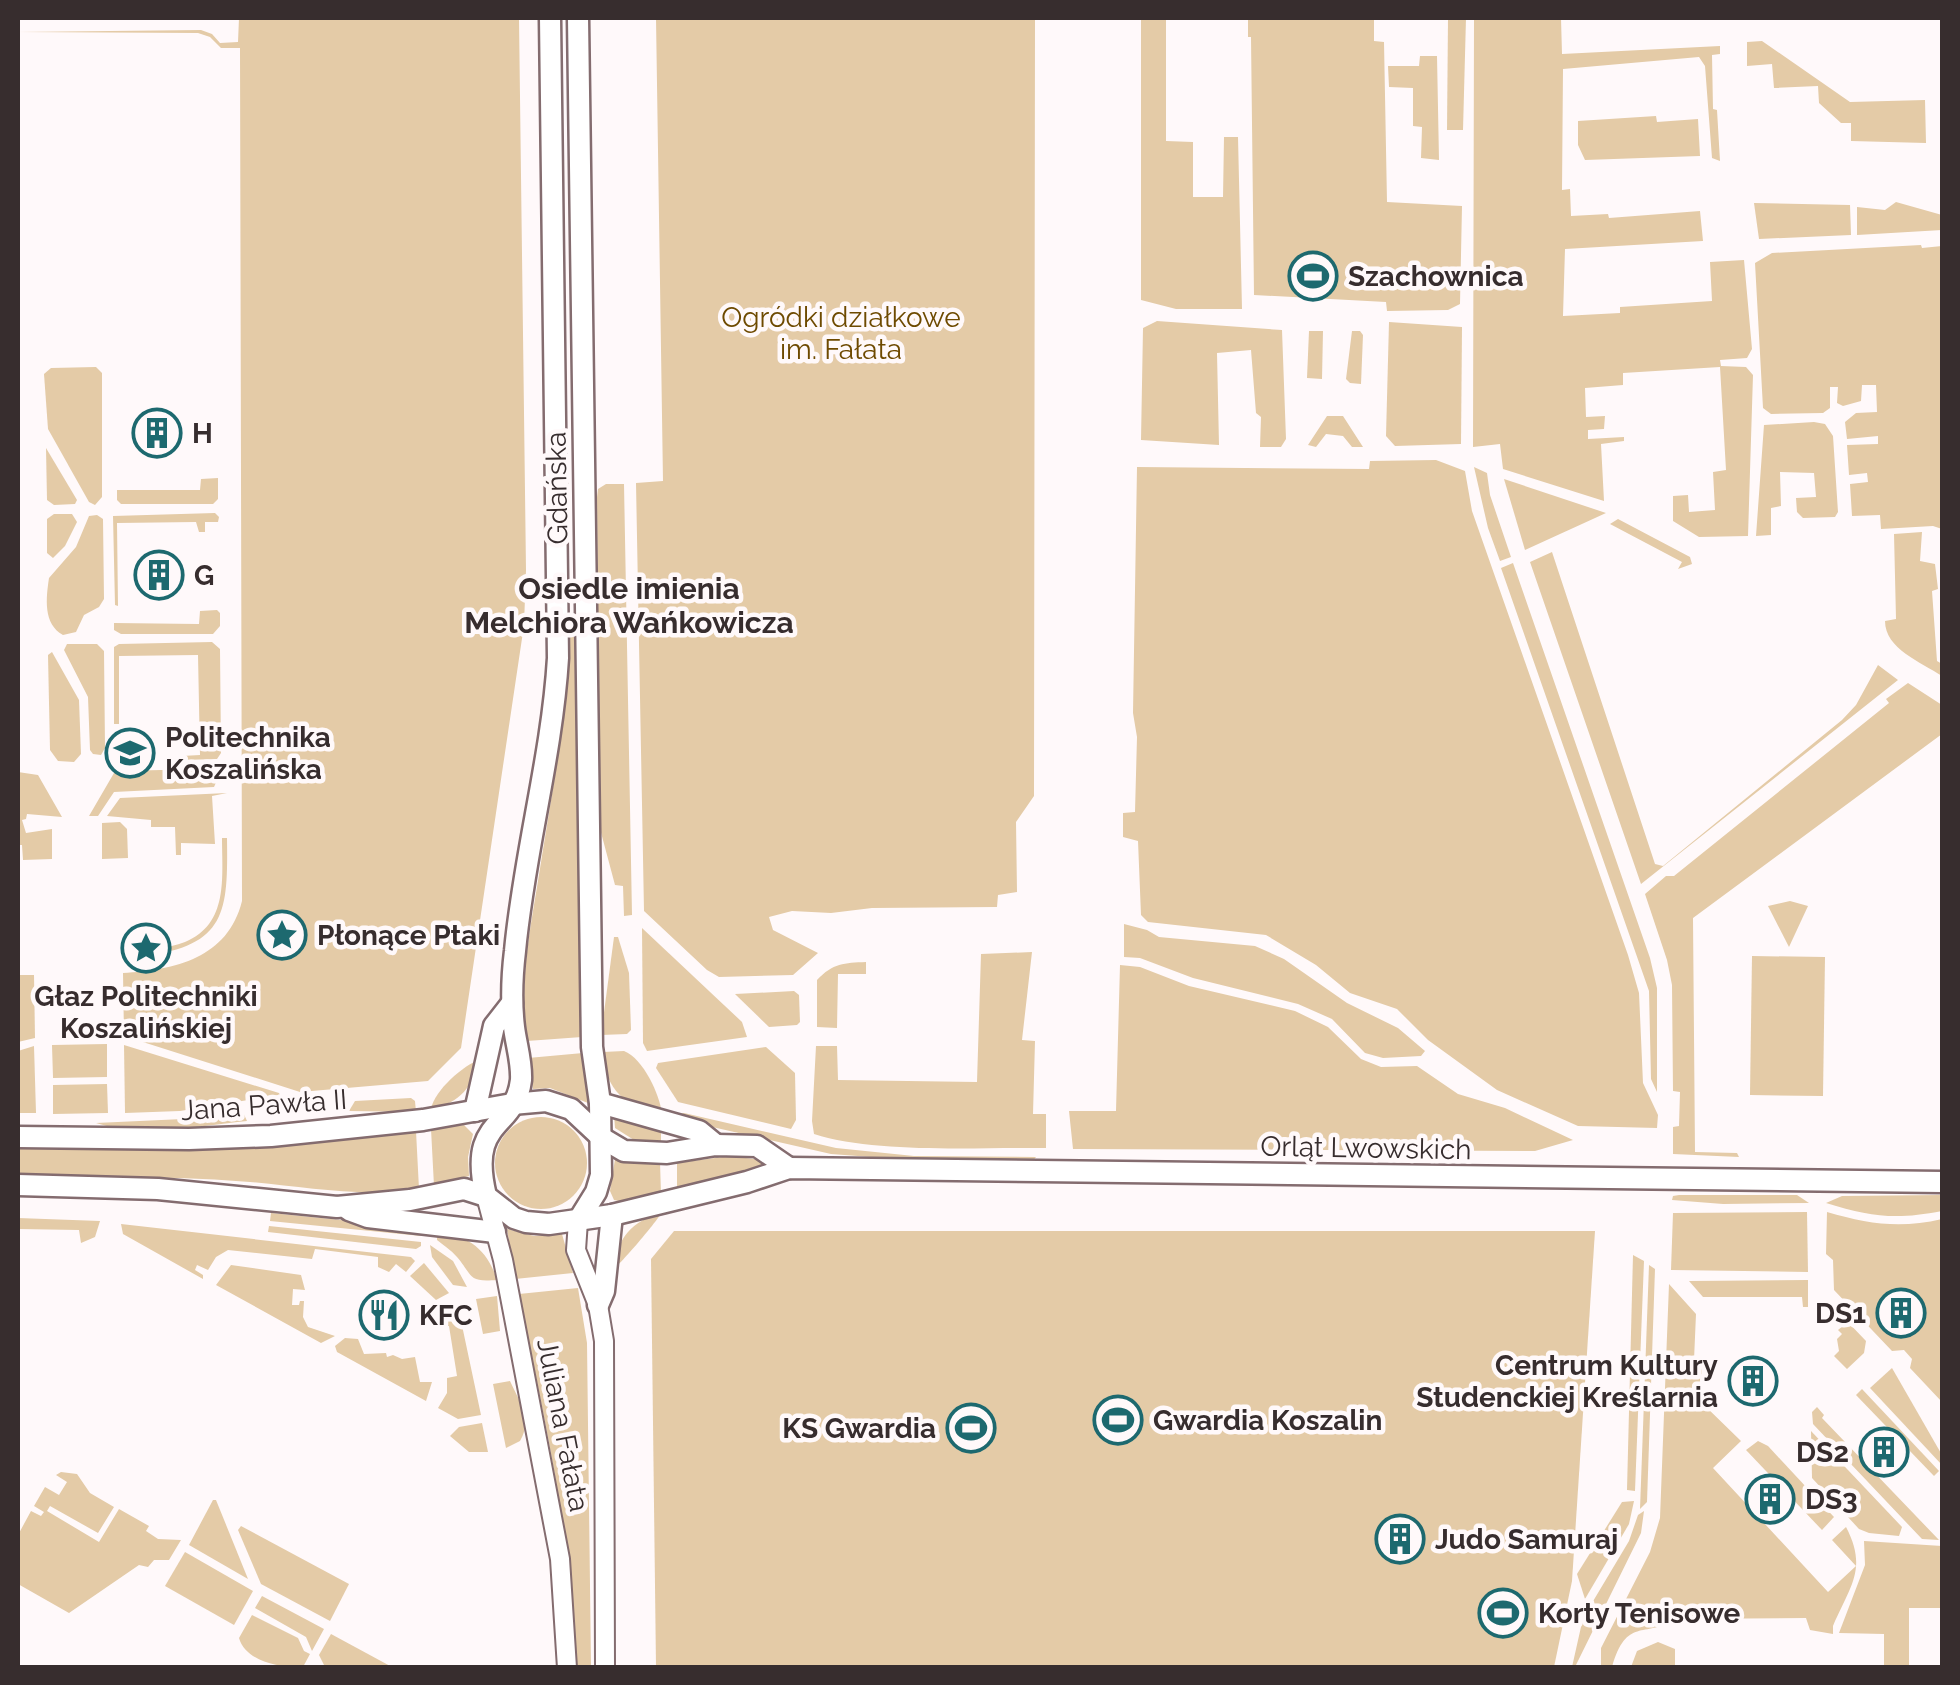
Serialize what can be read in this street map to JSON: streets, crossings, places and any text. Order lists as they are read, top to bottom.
{
  "streets": {
    "main road": ["Gdańska", "Jana Pawła II", "Orląt Lwowskich"],
    "street": ["Juliana Fałata"]
  },
  "crossings": [
    ["Gdańska", "Jana Pawła II"],
    ["Gdańska", "Orląt Lwowskich"],
    ["Gdańska", "Juliana Fałata"],
    ["Jana Pawła II", "Orląt Lwowskich"],
    ["Jana Pawła II", "Juliana Fałata"],
    ["Orląt Lwowskich", "Juliana Fałata"]
  ],
  "districts": ["Osiedle imienia Melchiora Wańkowicza"],
  "parks": ["Ogródki działkowe im. Fałata"],
  "places": {
    "sports": [
      "Szachownica",
      "Gwardia Koszalin",
      "KS Gwardia",
      "Korty Tenisowe"
    ],
    "building": [
      "H",
      "G",
      "DS1",
      "Centrum Kultury Studenckiej Kreślarnia",
      "DS2",
      "DS3",
      "Judo Samuraj"
    ],
    "school or university": ["Politechnika Koszalińska"],
    "place": ["Płonące Ptaki", "Głaz Politechniki Koszalińskiej"],
    "restaurant": ["KFC"]
  }
}
